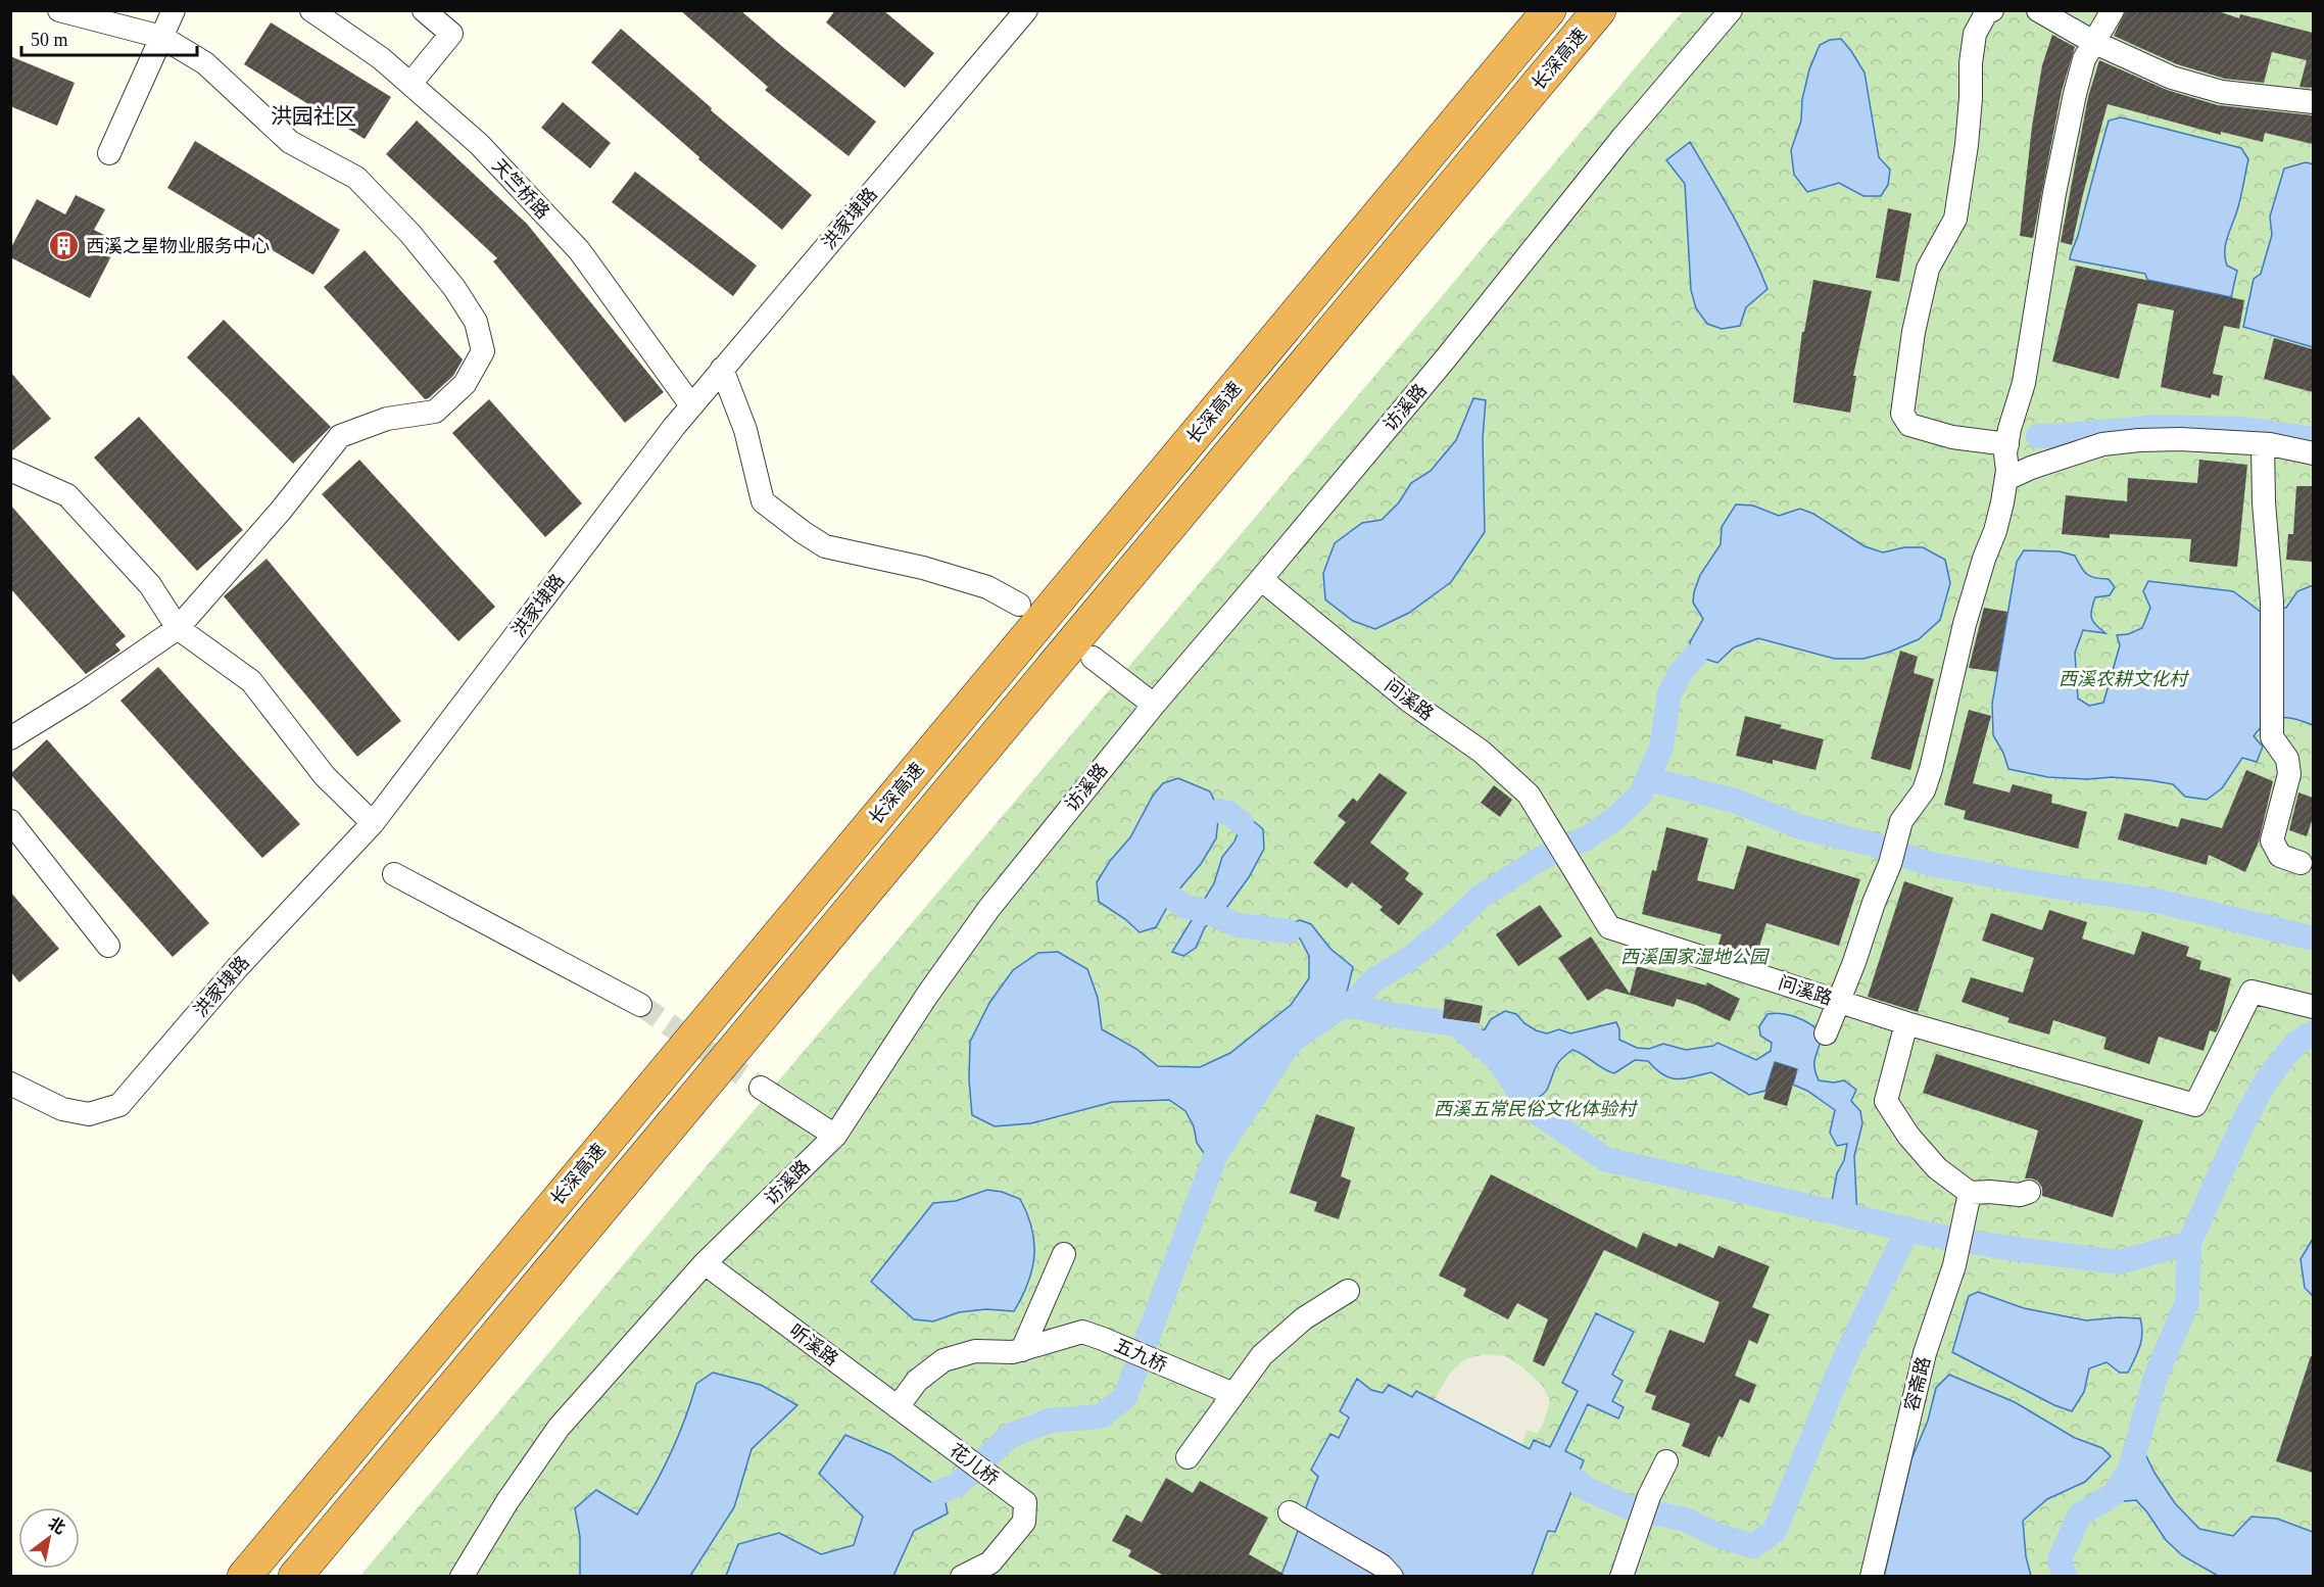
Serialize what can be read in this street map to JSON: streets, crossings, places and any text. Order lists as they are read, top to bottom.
{
  "streets": {
    "highway": ["长深高速"],
    "street": [
      "天竺桥路",
      "洪家埭路",
      "访溪路",
      "问溪路",
      "听溪路",
      "五九桥",
      "容斋路",
      "花儿桥"
    ]
  },
  "crossings": [
    ["天竺桥路", "洪家埭路"],
    ["访溪路", "问溪路"],
    ["访溪路", "听溪路"],
    ["听溪路", "五九桥"],
    ["听溪路", "花儿桥"]
  ],
  "districts": ["洪园社区"],
  "parks": ["西溪农耕文化村", "西溪国家湿地公园", "西溪五常民俗文化体验村"],
  "places": {
    "building": ["西溪之星物业服务中心"]
  },
  "scale_bar": "50 m",
  "north": "top right"
}
